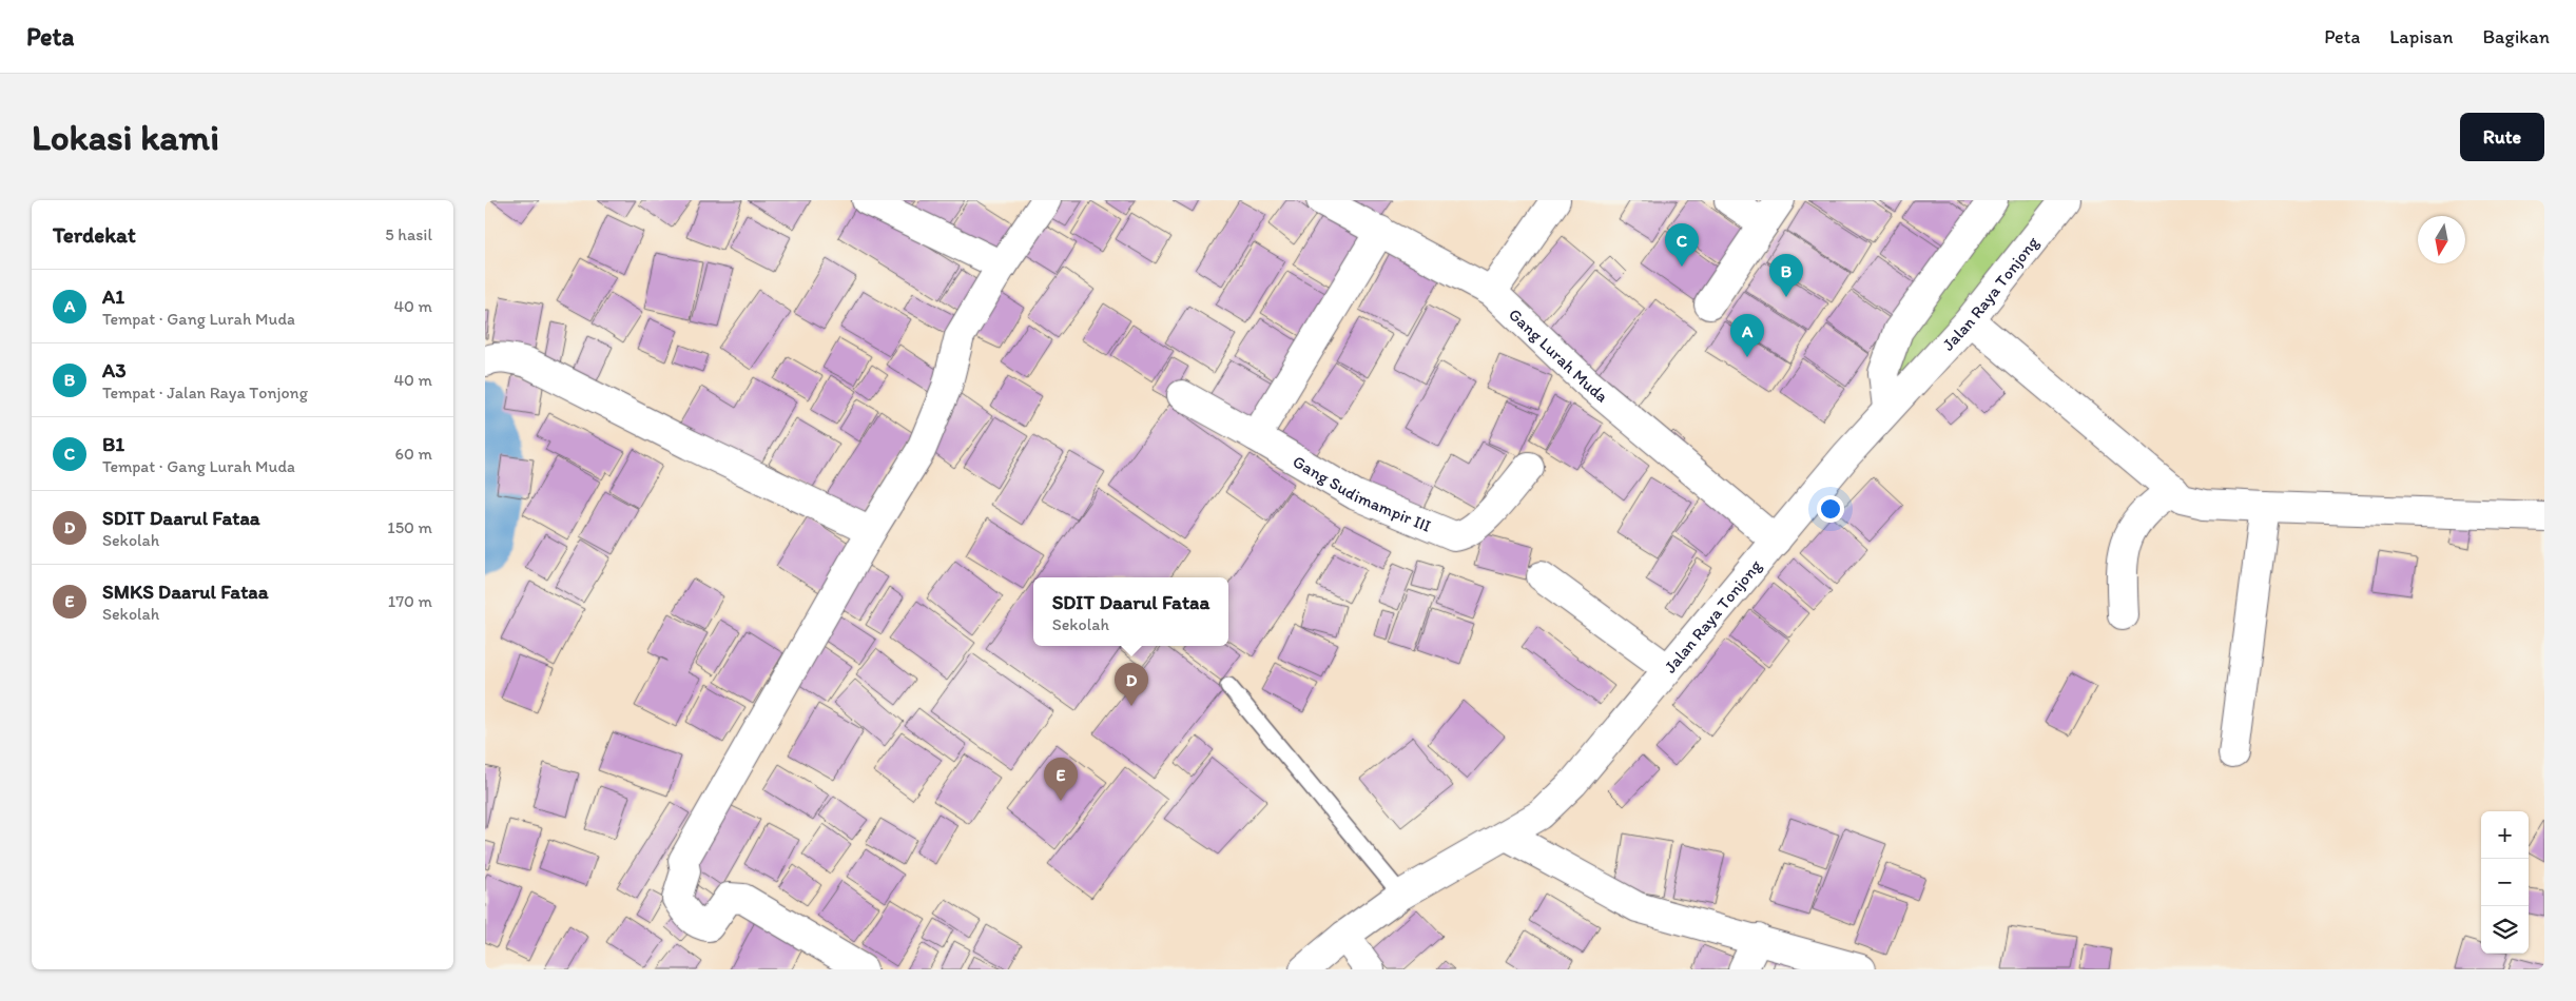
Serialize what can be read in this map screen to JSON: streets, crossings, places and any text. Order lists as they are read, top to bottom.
{
  "streets": {
    "street": ["Jalan Raya Tonjong", "Gang Lurah Muda", "Gang Sudimampir III"]
  },
  "crossings": [
    ["Jalan Raya Tonjong", "Gang Lurah Muda"]
  ],
  "north": "bottom",
  "page": {
    "header": "Peta",
    "nav": ["Peta", "Lapisan", "Bagikan"],
    "buttons": "Rute",
    "title": "Lokasi kami",
    "heading": ["Terdekat", "5 hasil"],
    "pins": [
      "C",
      "B",
      "A",
      "D",
      "E"
    ],
    "list": [
      {
        "mark": "A",
        "name": "A1",
        "note": "Tempat · Gang Lurah Muda",
        "value": "40 m"
      },
      {
        "mark": "B",
        "name": "A3",
        "note": "Tempat · Jalan Raya Tonjong",
        "value": "40 m"
      },
      {
        "mark": "C",
        "name": "B1",
        "note": "Tempat · Gang Lurah Muda",
        "value": "60 m"
      },
      {
        "mark": "D",
        "name": "SDIT Daarul Fataa",
        "note": "Sekolah",
        "value": "150 m"
      },
      {
        "mark": "E",
        "name": "SMKS Daarul Fataa",
        "note": "Sekolah",
        "value": "170 m"
      }
    ],
    "popup": ["SDIT Daarul Fataa", "Sekolah"],
    "map_buttons": ["+", "−"]
  }
}
